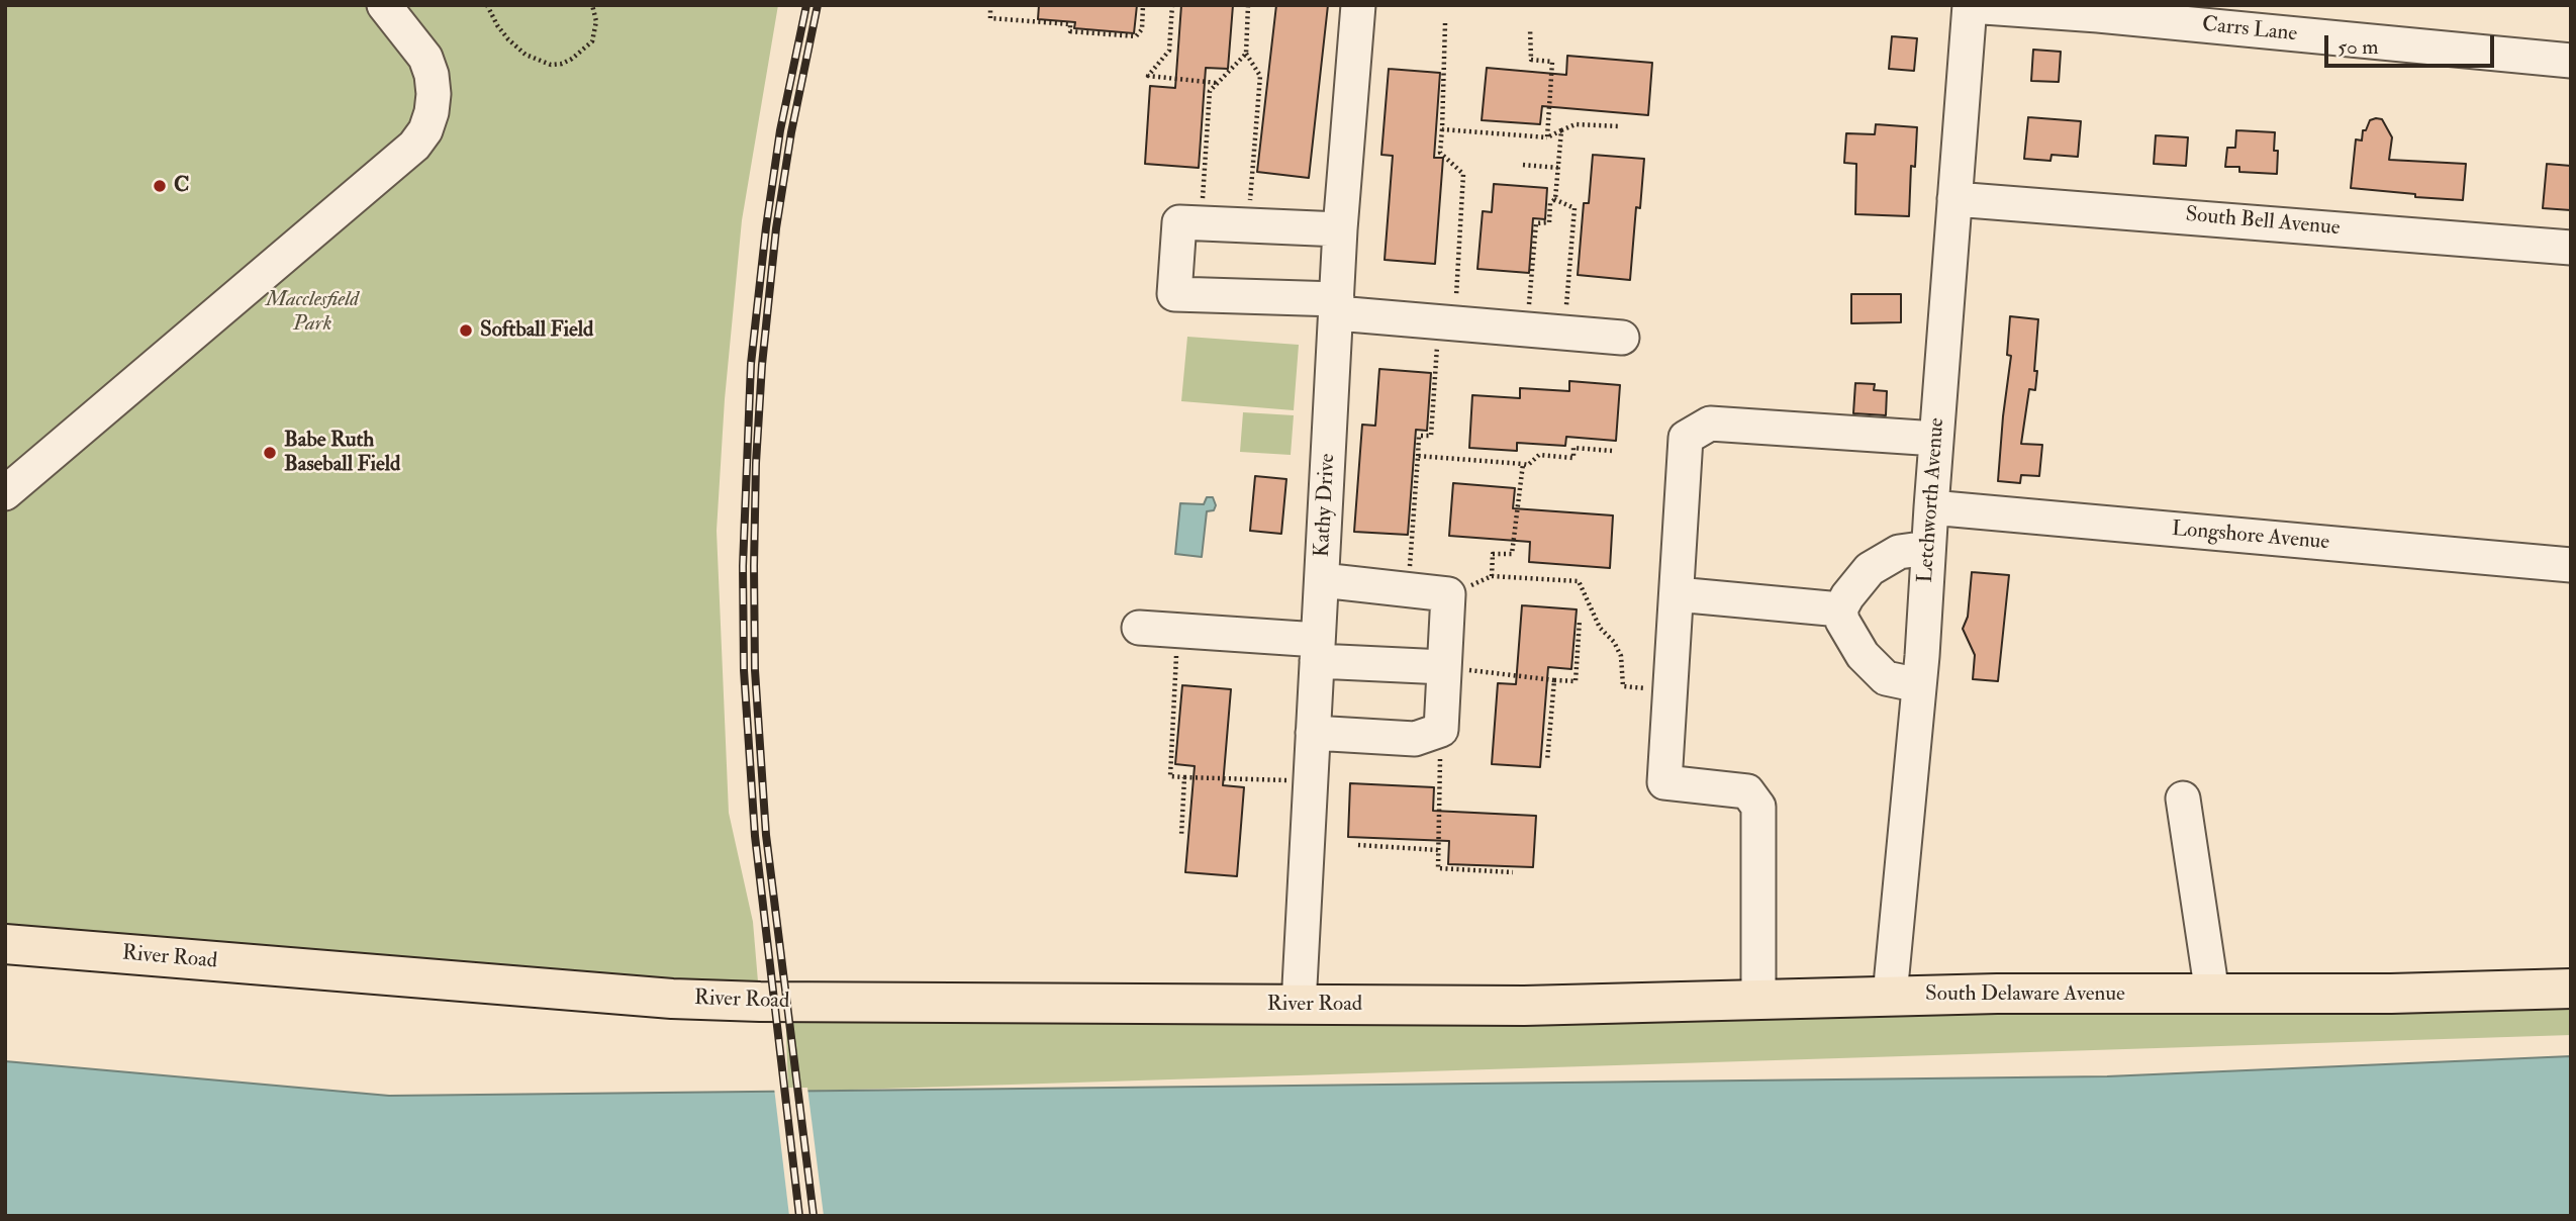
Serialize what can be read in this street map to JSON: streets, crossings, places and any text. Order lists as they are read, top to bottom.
{
  "streets": {
    "main road": ["River Road", "South Delaware Avenue"],
    "street": [
      "Carrs Lane",
      "South Bell Avenue",
      "Letchworth Avenue",
      "Kathy Drive",
      "Longshore Avenue"
    ]
  },
  "crossings": [
    ["Carrs Lane", "Letchworth Avenue"],
    ["South Bell Avenue", "Letchworth Avenue"],
    ["Letchworth Avenue", "Longshore Avenue"],
    ["Letchworth Avenue", "South Delaware Avenue"],
    ["Kathy Drive", "River Road"],
    ["River Road", "South Delaware Avenue"]
  ],
  "parks": ["Macclesfield Park"],
  "places": ["C", "Softball Field", "Babe Ruth Baseball Field"],
  "scale_bar": "50 m"
}
